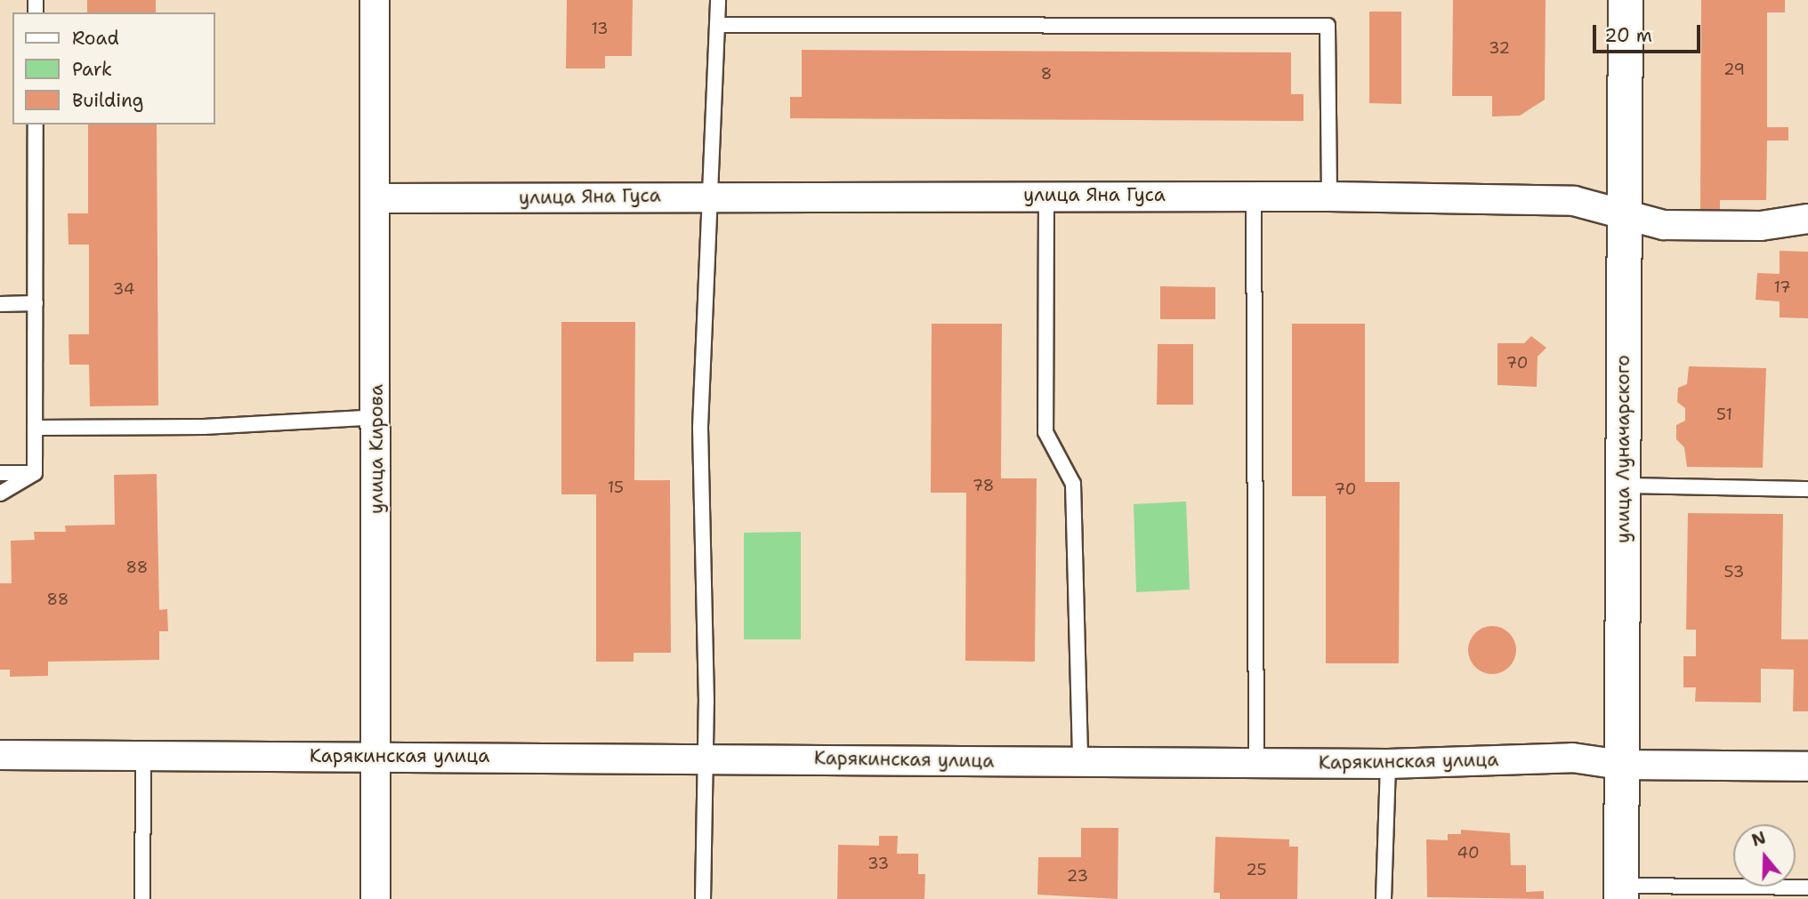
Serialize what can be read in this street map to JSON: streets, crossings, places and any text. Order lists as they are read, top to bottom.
{
  "streets": {
    "street": [
      "улица Яна Гуса",
      "улица Кирова",
      "улица Луначарского",
      "Карякинская улица"
    ]
  },
  "crossings": [
    ["улица Яна Гуса", "улица Кирова"],
    ["улица Яна Гуса", "улица Луначарского"],
    ["улица Кирова", "Карякинская улица"],
    ["улица Луначарского", "Карякинская улица"]
  ],
  "house_numbers": [
    "13",
    "32",
    "29",
    "8",
    "17",
    "34",
    "70",
    "51",
    "78",
    "15",
    "70",
    "88",
    "53",
    "88",
    "40",
    "33",
    "25",
    "23"
  ],
  "legend": ["Road", "Park", "Building"],
  "scale_bar": "20 m",
  "north": "top"
}
